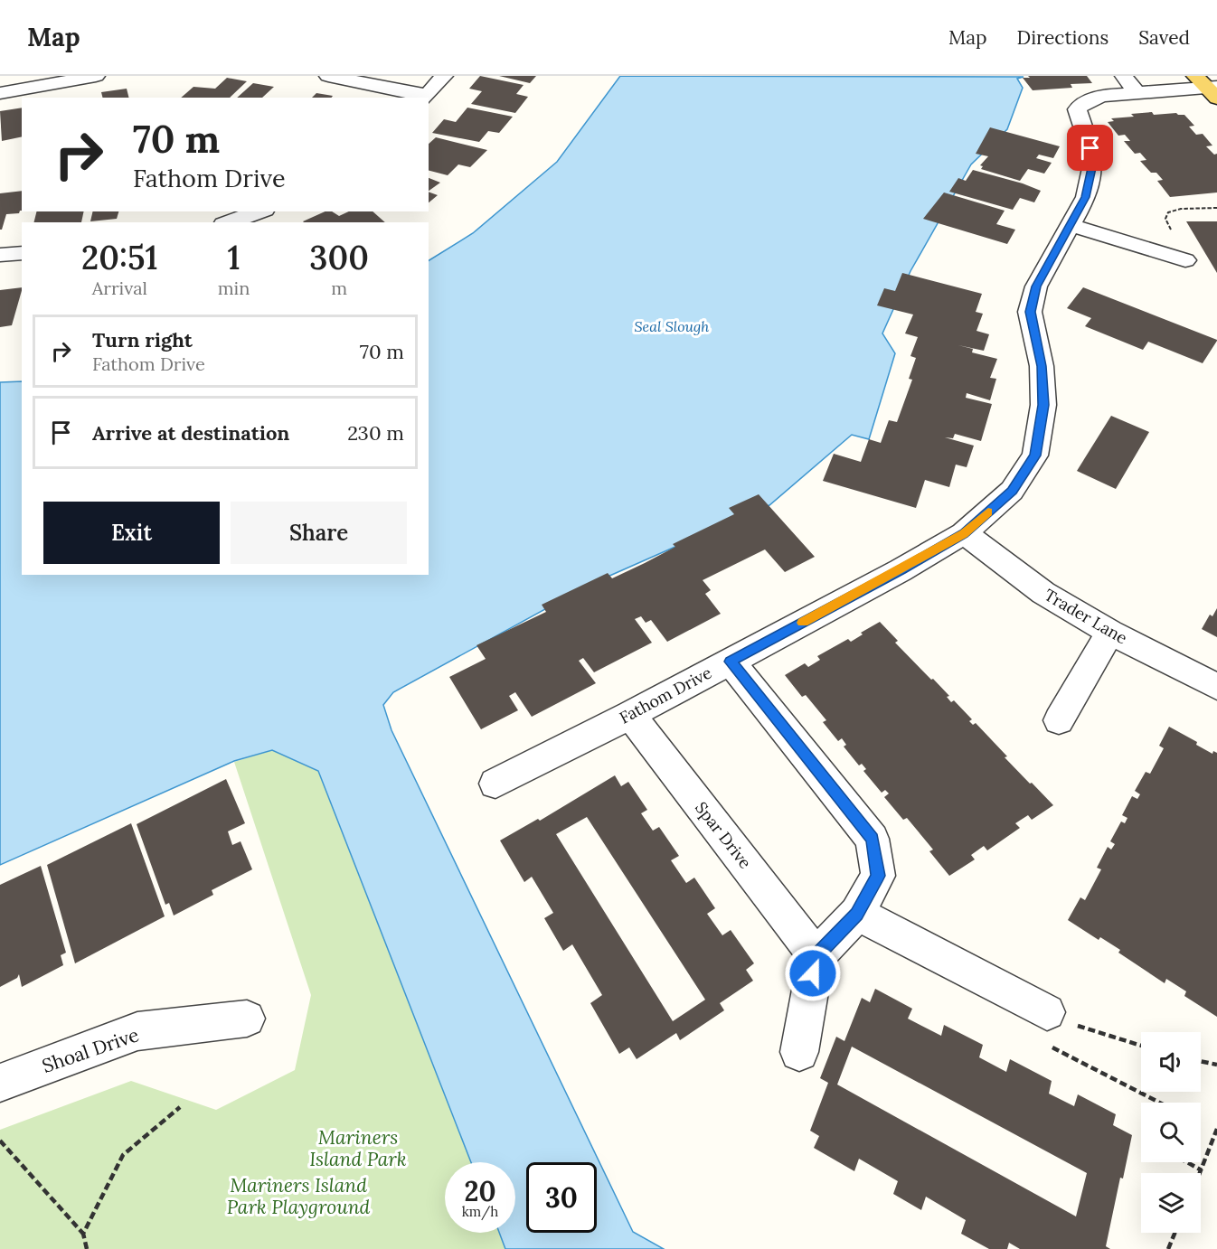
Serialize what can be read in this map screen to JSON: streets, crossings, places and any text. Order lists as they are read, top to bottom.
{
  "streets": {
    "street": [
      "Trader Lane",
      "Fathom Drive",
      "Spar Drive",
      "Shoal Drive"
    ]
  },
  "crossings": [
    ["Trader Lane", "Fathom Drive"],
    ["Fathom Drive", "Spar Drive"]
  ],
  "water": ["Seal Slough"],
  "parks": ["Mariners Island Park", "Mariners Island Park Playground"],
  "page": {
    "header": "Map",
    "nav": ["Map", "Directions", "Saved"],
    "turn": ["70 m", "Fathom Drive"],
    "eta": [
      "20:51",
      "Arrival",
      "1",
      "min",
      "300",
      "m"
    ],
    "list": [
      {
        "name": "Turn right",
        "note": "Fathom Drive",
        "value": "70 m"
      },
      {
        "name": "Arrive at destination",
        "value": "230 m"
      }
    ],
    "buttons": ["Exit", "Share"],
    "speed": "20 km/h",
    "limit": "30"
  }
}
